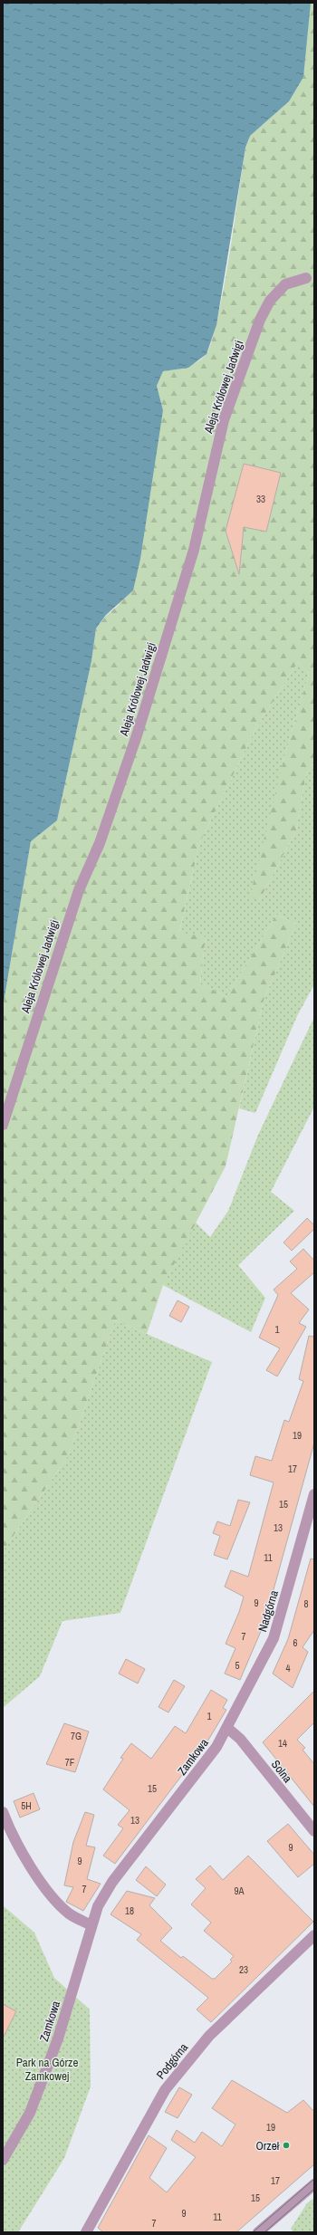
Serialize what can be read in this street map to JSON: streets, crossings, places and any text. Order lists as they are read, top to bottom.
{
  "streets": {
    "street": [
      "Aleja Królowej Jadwigi",
      "Nadgórna",
      "Zamkowa",
      "Solna",
      "Podgórna"
    ]
  },
  "crossings": [
    ["Nadgórna", "Zamkowa"],
    ["Nadgórna", "Solna"],
    ["Zamkowa", "Solna"]
  ],
  "parks": ["Park na Górze Zamkowej"],
  "places": ["Orzeł"],
  "house_numbers": [
    "33",
    "1",
    "19",
    "17",
    "15",
    "13",
    "11",
    "9",
    "8",
    "7",
    "6",
    "5",
    "4",
    "1",
    "7G",
    "14",
    "7F",
    "15",
    "5H",
    "13",
    "9",
    "9",
    "7",
    "9A",
    "18",
    "23",
    "19",
    "17",
    "15",
    "9",
    "11",
    "7"
  ]
}
